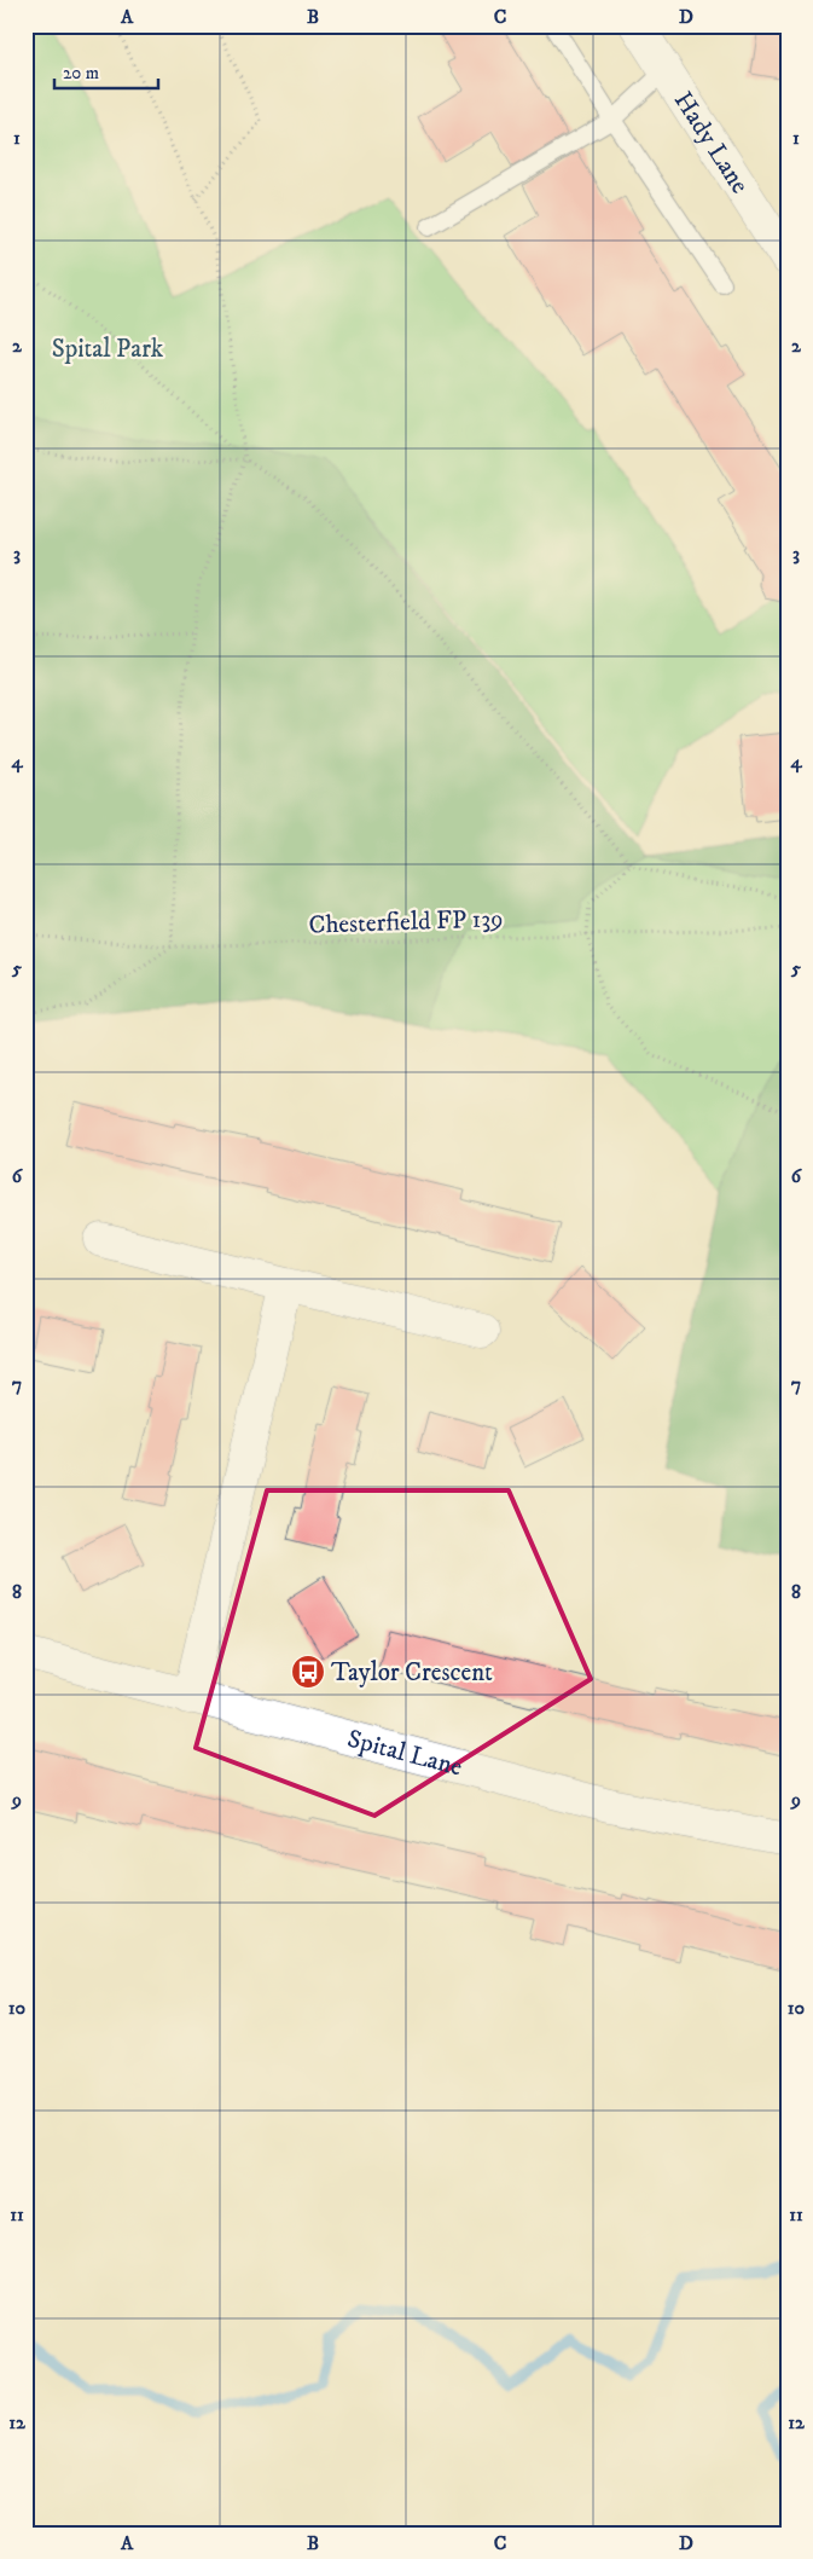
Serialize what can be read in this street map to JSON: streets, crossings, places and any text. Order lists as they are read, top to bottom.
{
  "streets": {
    "street": ["Hady Lane", "Spital Lane"],
    "path": ["Chesterfield FP 139"]
  },
  "parks": ["Spital Park"],
  "places": {
    "bus stop": ["Taylor Crescent"]
  },
  "scale_bar": "20 m",
  "grid": {
    "columns": [
      "A",
      "B",
      "C",
      "D"
    ],
    "rows": [
      "1",
      "2",
      "3",
      "4",
      "5",
      "6",
      "7",
      "8",
      "9",
      "10",
      "11",
      "12"
    ]
  }
}
